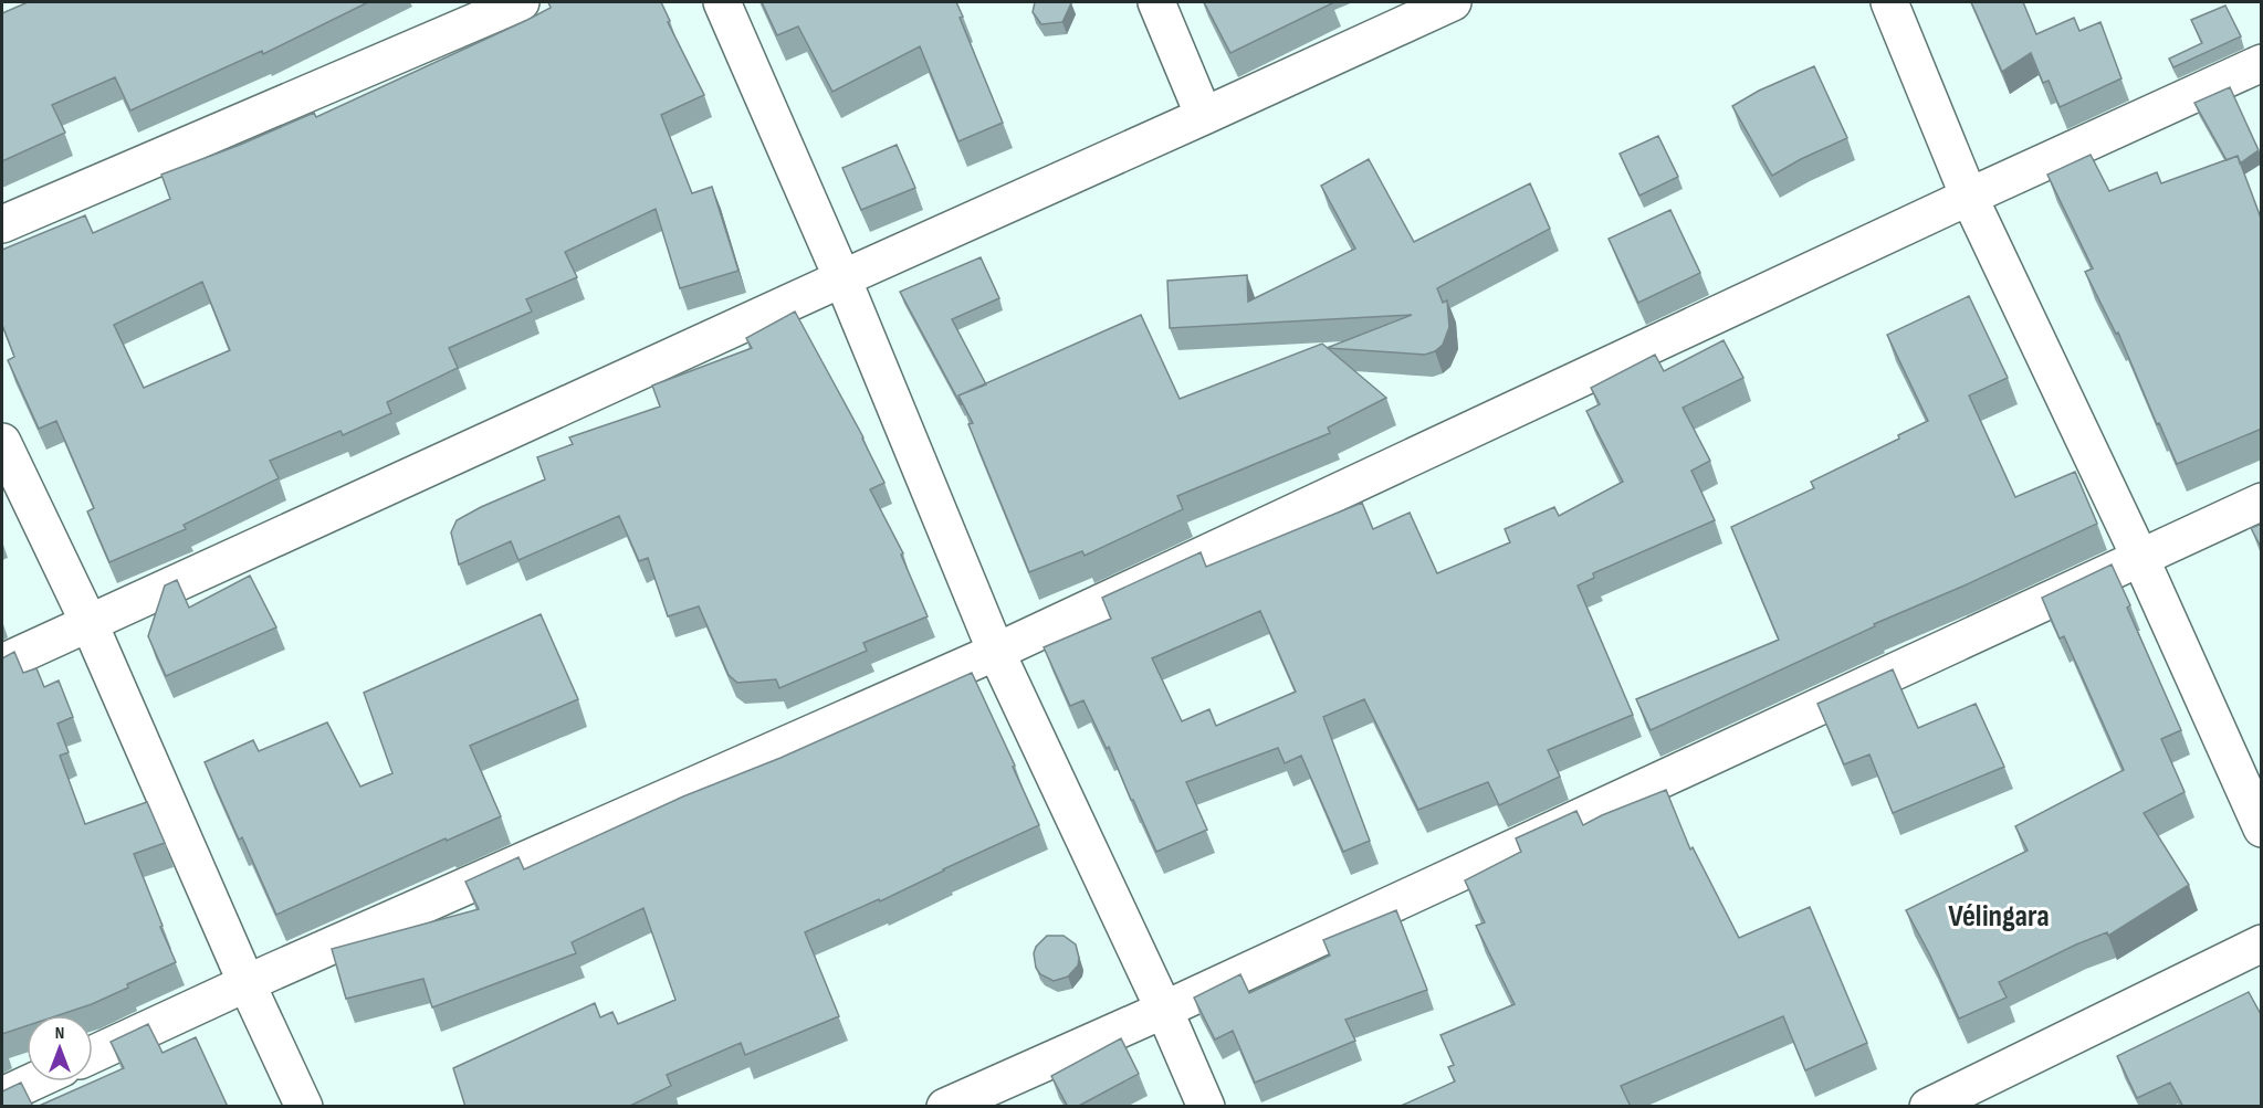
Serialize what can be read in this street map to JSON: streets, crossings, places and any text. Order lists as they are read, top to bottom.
{
  "districts": ["Vélingara"],
  "north": "top"
}
